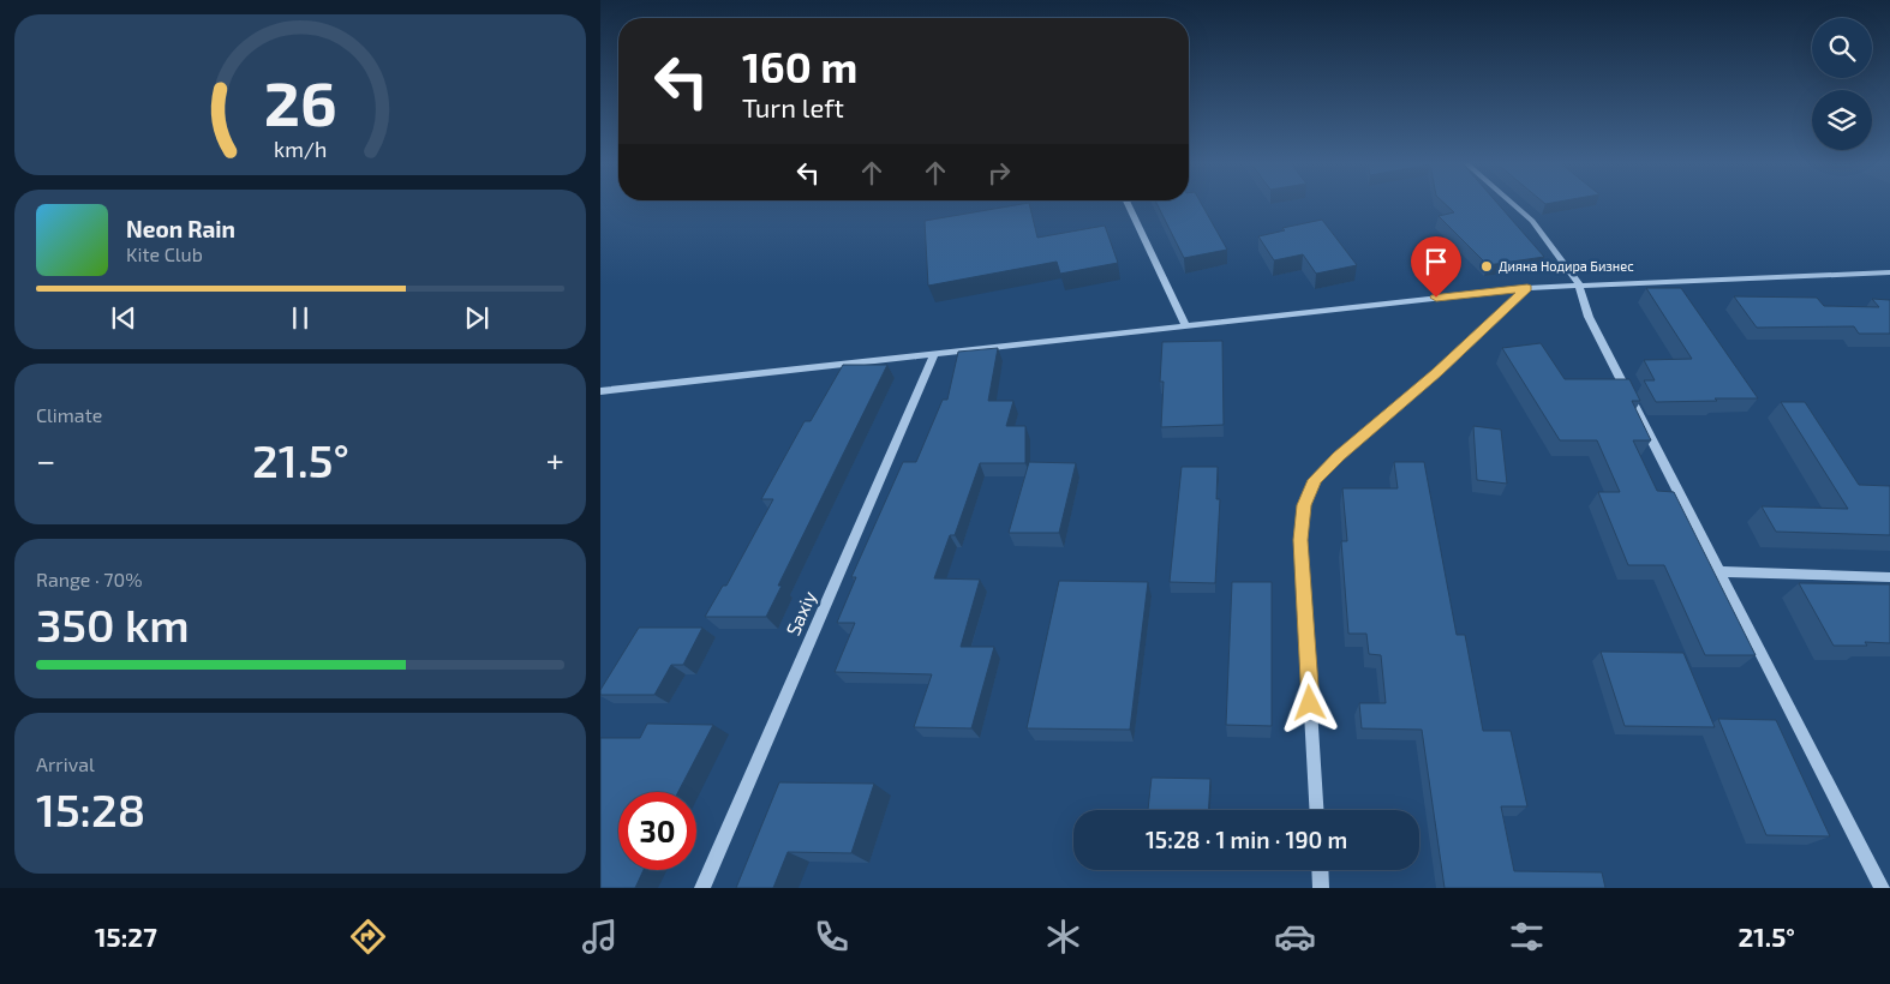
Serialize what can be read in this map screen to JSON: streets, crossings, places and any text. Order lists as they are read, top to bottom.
{
  "streets": {
    "street": ["Saxiy"]
  },
  "places": ["Дияна Нодира Бизнес"],
  "page": {
    "turn": ["160 m", "Turn left"],
    "song": ["Neon Rain", "Kite Club"],
    "tile": [
      "Climate",
      ["Range · 70%", "350 km"],
      ["Arrival", "15:28"]
    ],
    "heat": ["−", "21.5°", "+"],
    "limit": "30",
    "trip": "15:28 · 1 min · 190 m",
    "tabs": ["15:27", "21.5°"],
    "gauge": ["26", "km/h"]
  }
}
